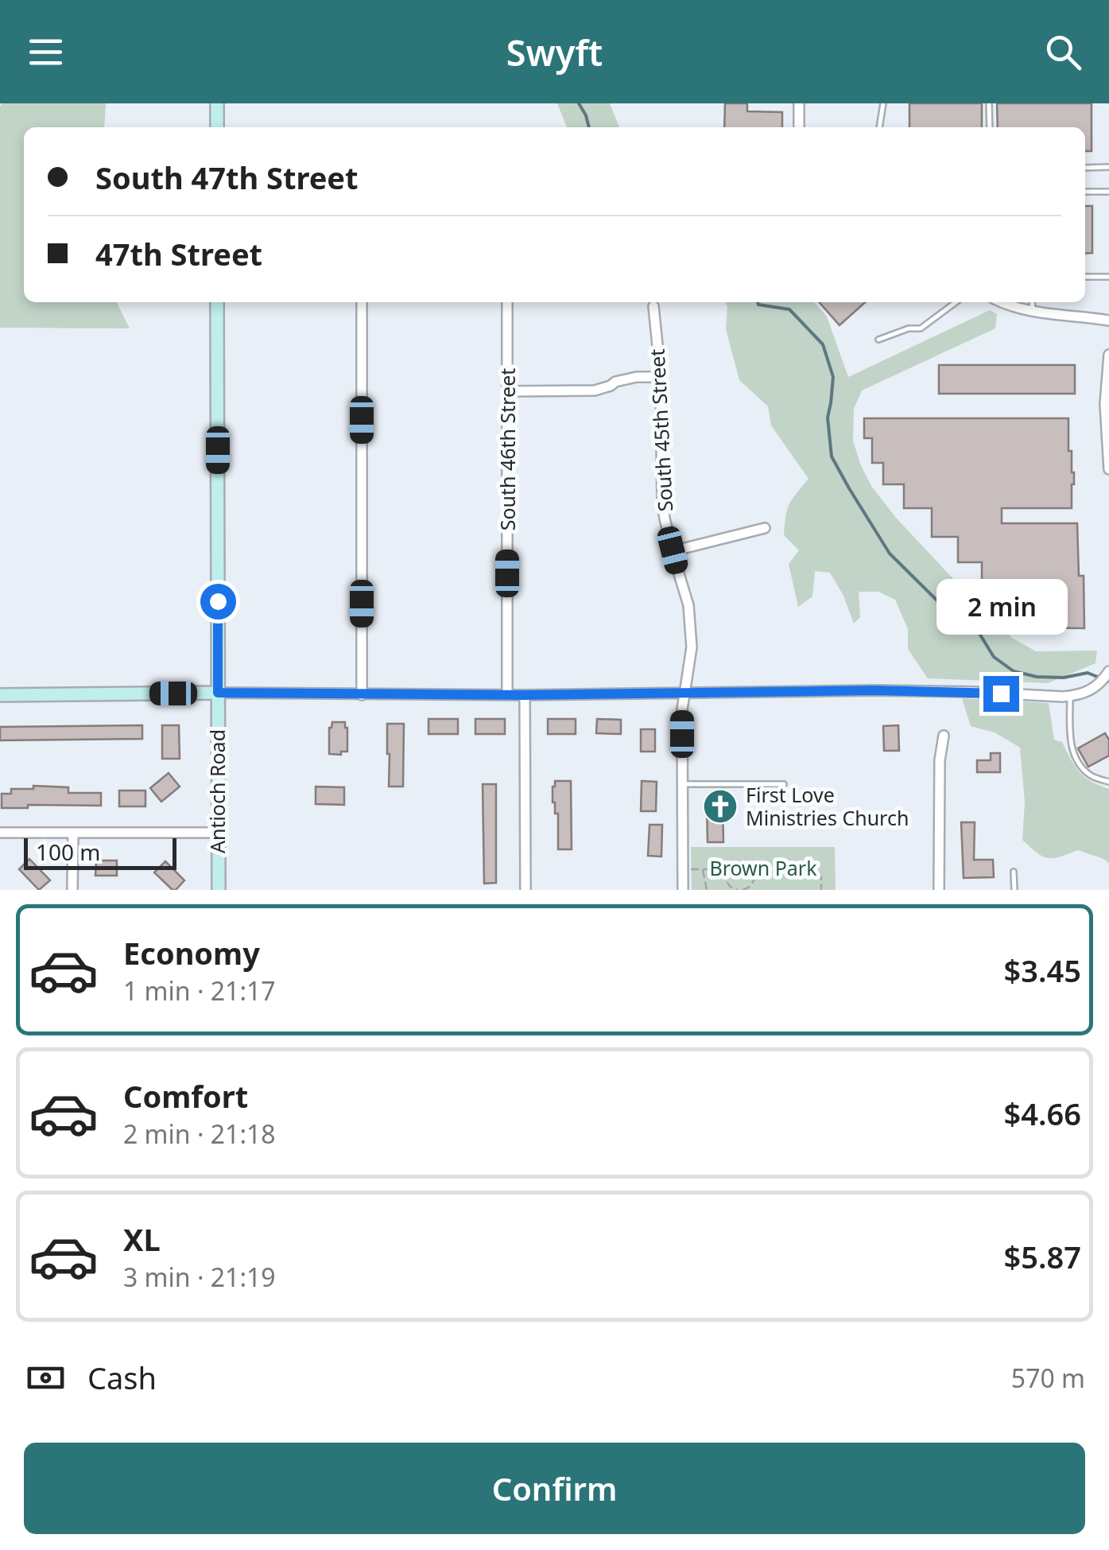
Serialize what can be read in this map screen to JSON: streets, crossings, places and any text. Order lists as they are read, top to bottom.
{
  "streets": {
    "main road": ["Antioch Road"],
    "street": ["South 45th Street", "South 46th Street"]
  },
  "parks": ["Brown Park"],
  "places": {
    "church": ["First Love Ministries Church"]
  },
  "scale_bar": "100 m",
  "page": {
    "header": "Swyft",
    "banner": ["South 47th Street", "47th Street"],
    "bubble": "2 min",
    "scale": "100 m",
    "list": [
      {
        "name": "Economy",
        "note": "1 min · 21:17",
        "value": "$3.45"
      },
      {
        "name": "Comfort",
        "note": "2 min · 21:18",
        "value": "$4.66"
      },
      {
        "name": "XL",
        "note": "3 min · 21:19",
        "value": "$5.87"
      }
    ],
    "pay": ["Cash", "570 m"],
    "buttons": "Confirm"
  }
}
